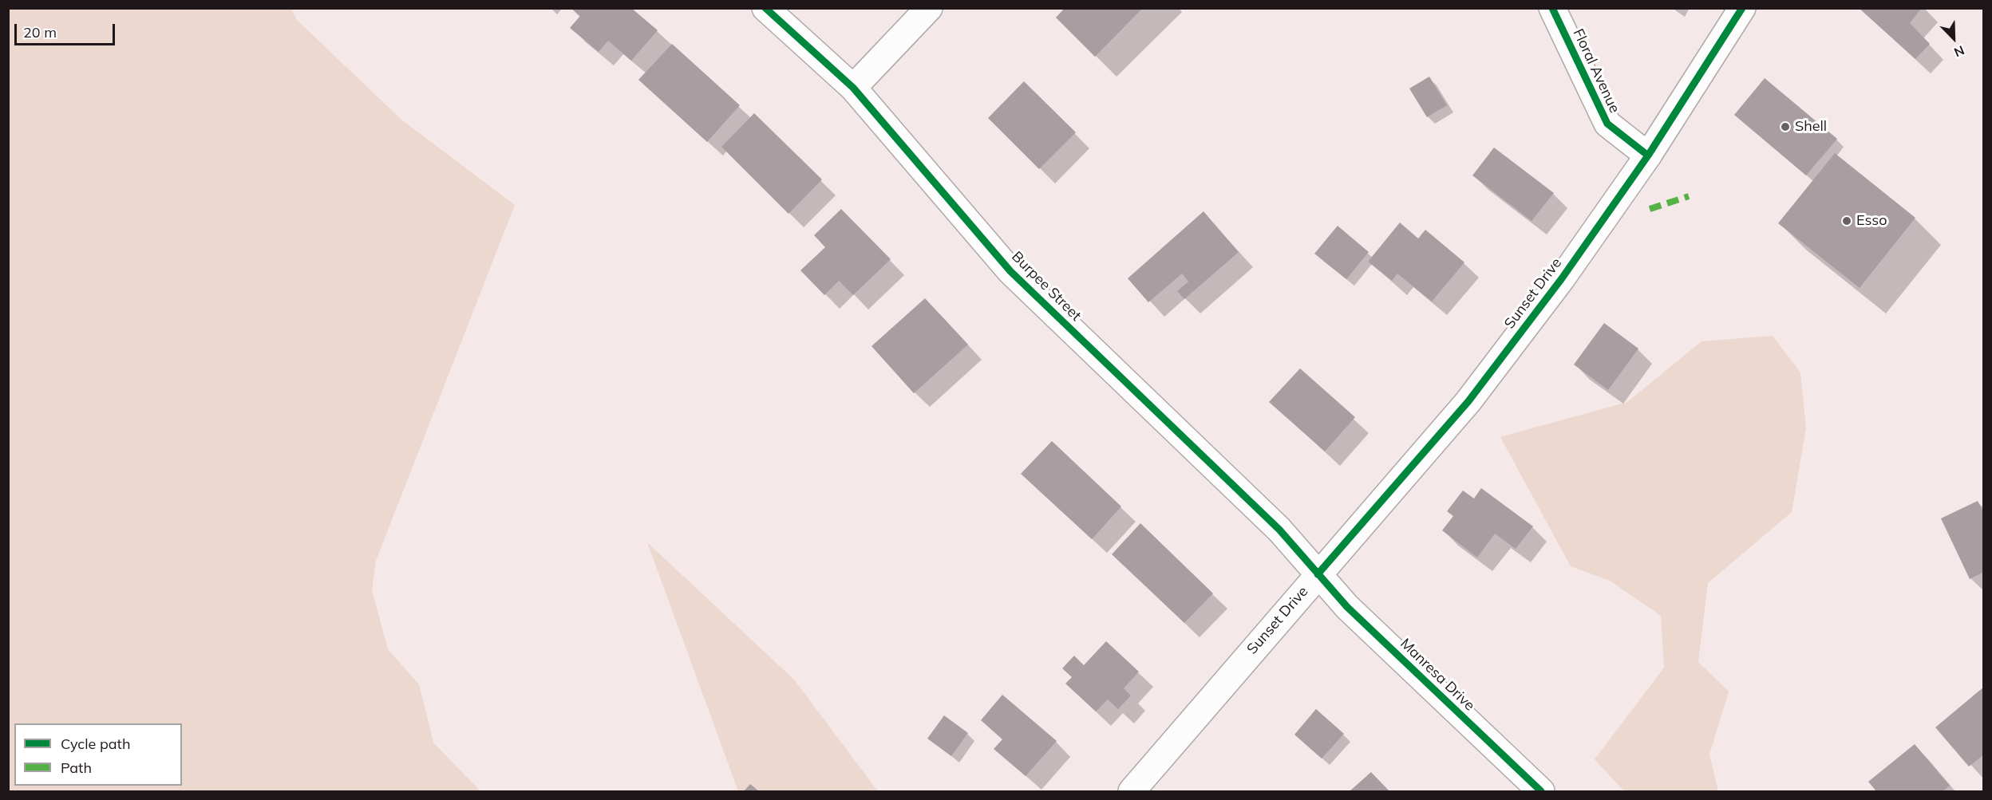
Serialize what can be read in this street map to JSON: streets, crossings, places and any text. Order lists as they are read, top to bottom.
{
  "streets": {
    "street": [
      "Floral Avenue",
      "Burpee Street",
      "Sunset Drive",
      "Manresa Drive"
    ]
  },
  "crossings": [
    ["Floral Avenue", "Sunset Drive"],
    ["Burpee Street", "Sunset Drive"],
    ["Burpee Street", "Manresa Drive"],
    ["Sunset Drive", "Manresa Drive"]
  ],
  "places": ["Shell", "Esso"],
  "legend": ["Cycle path", "Path"],
  "scale_bar": "20 m",
  "north": "bottom right"
}
